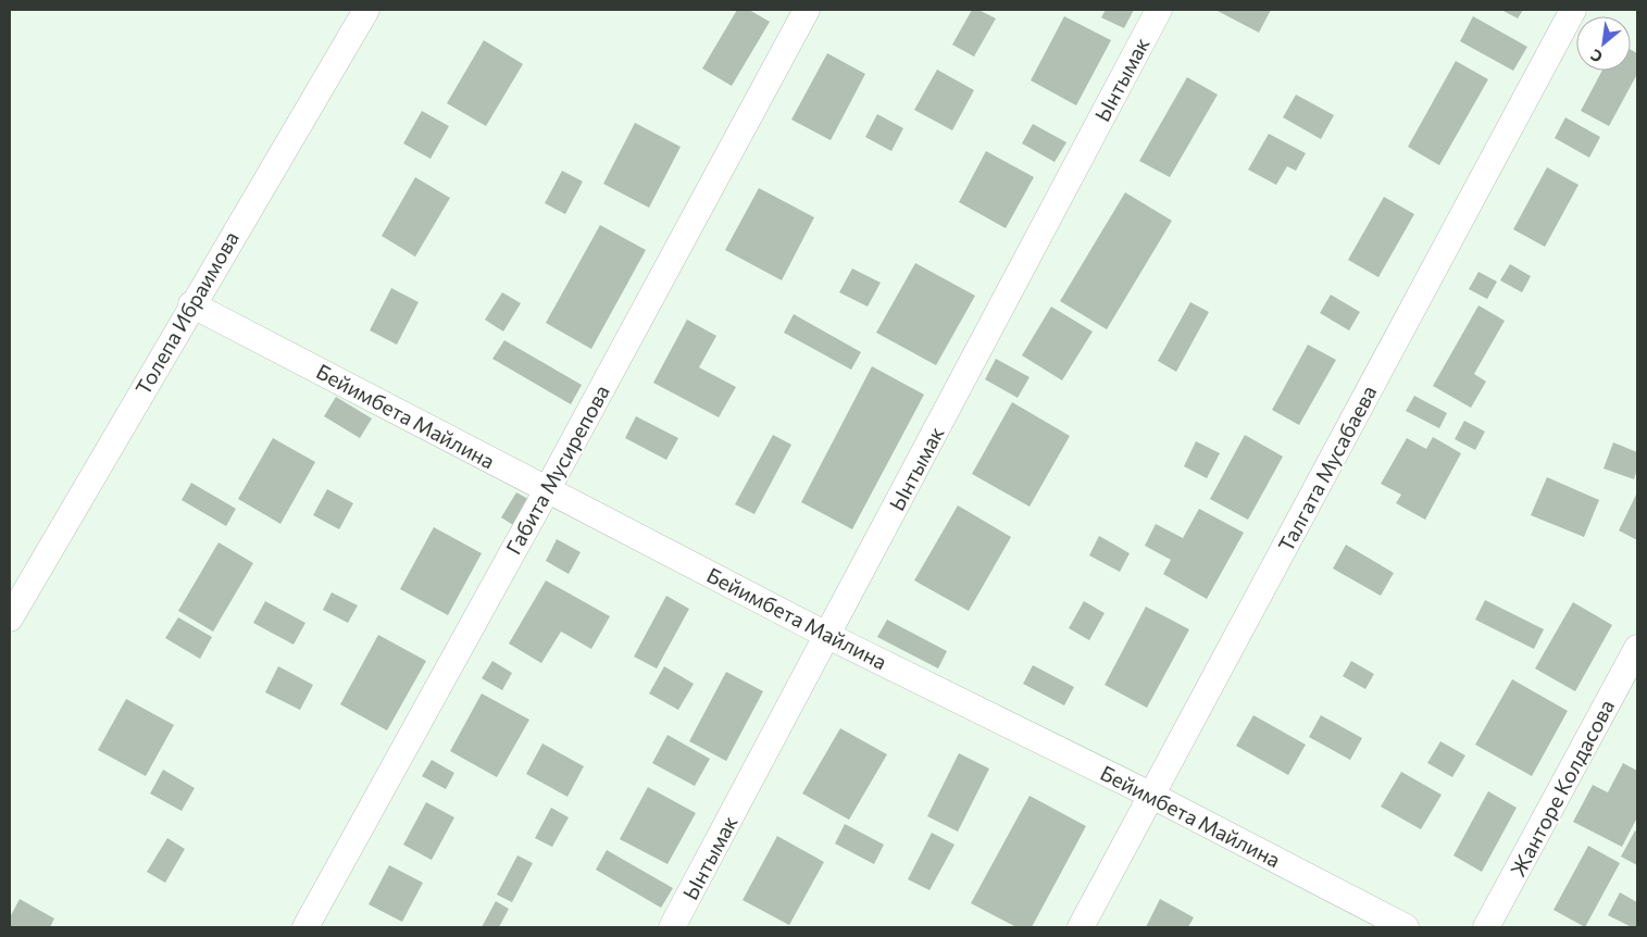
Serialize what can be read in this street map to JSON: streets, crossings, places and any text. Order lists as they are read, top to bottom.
{
  "streets": {
    "street": [
      "Ынтымак",
      "Толепа Ибраимова",
      "Бейимбета Майлина",
      "Талгата Мусабаева",
      "Габита Мусирепова",
      "Жанторе Колдасова"
    ]
  },
  "crossings": [
    ["Ынтымак", "Бейимбета Майлина"],
    ["Толепа Ибраимова", "Бейимбета Майлина"],
    ["Бейимбета Майлина", "Талгата Мусабаева"],
    ["Бейимбета Майлина", "Габита Мусирепова"]
  ],
  "north": "bottom left"
}
